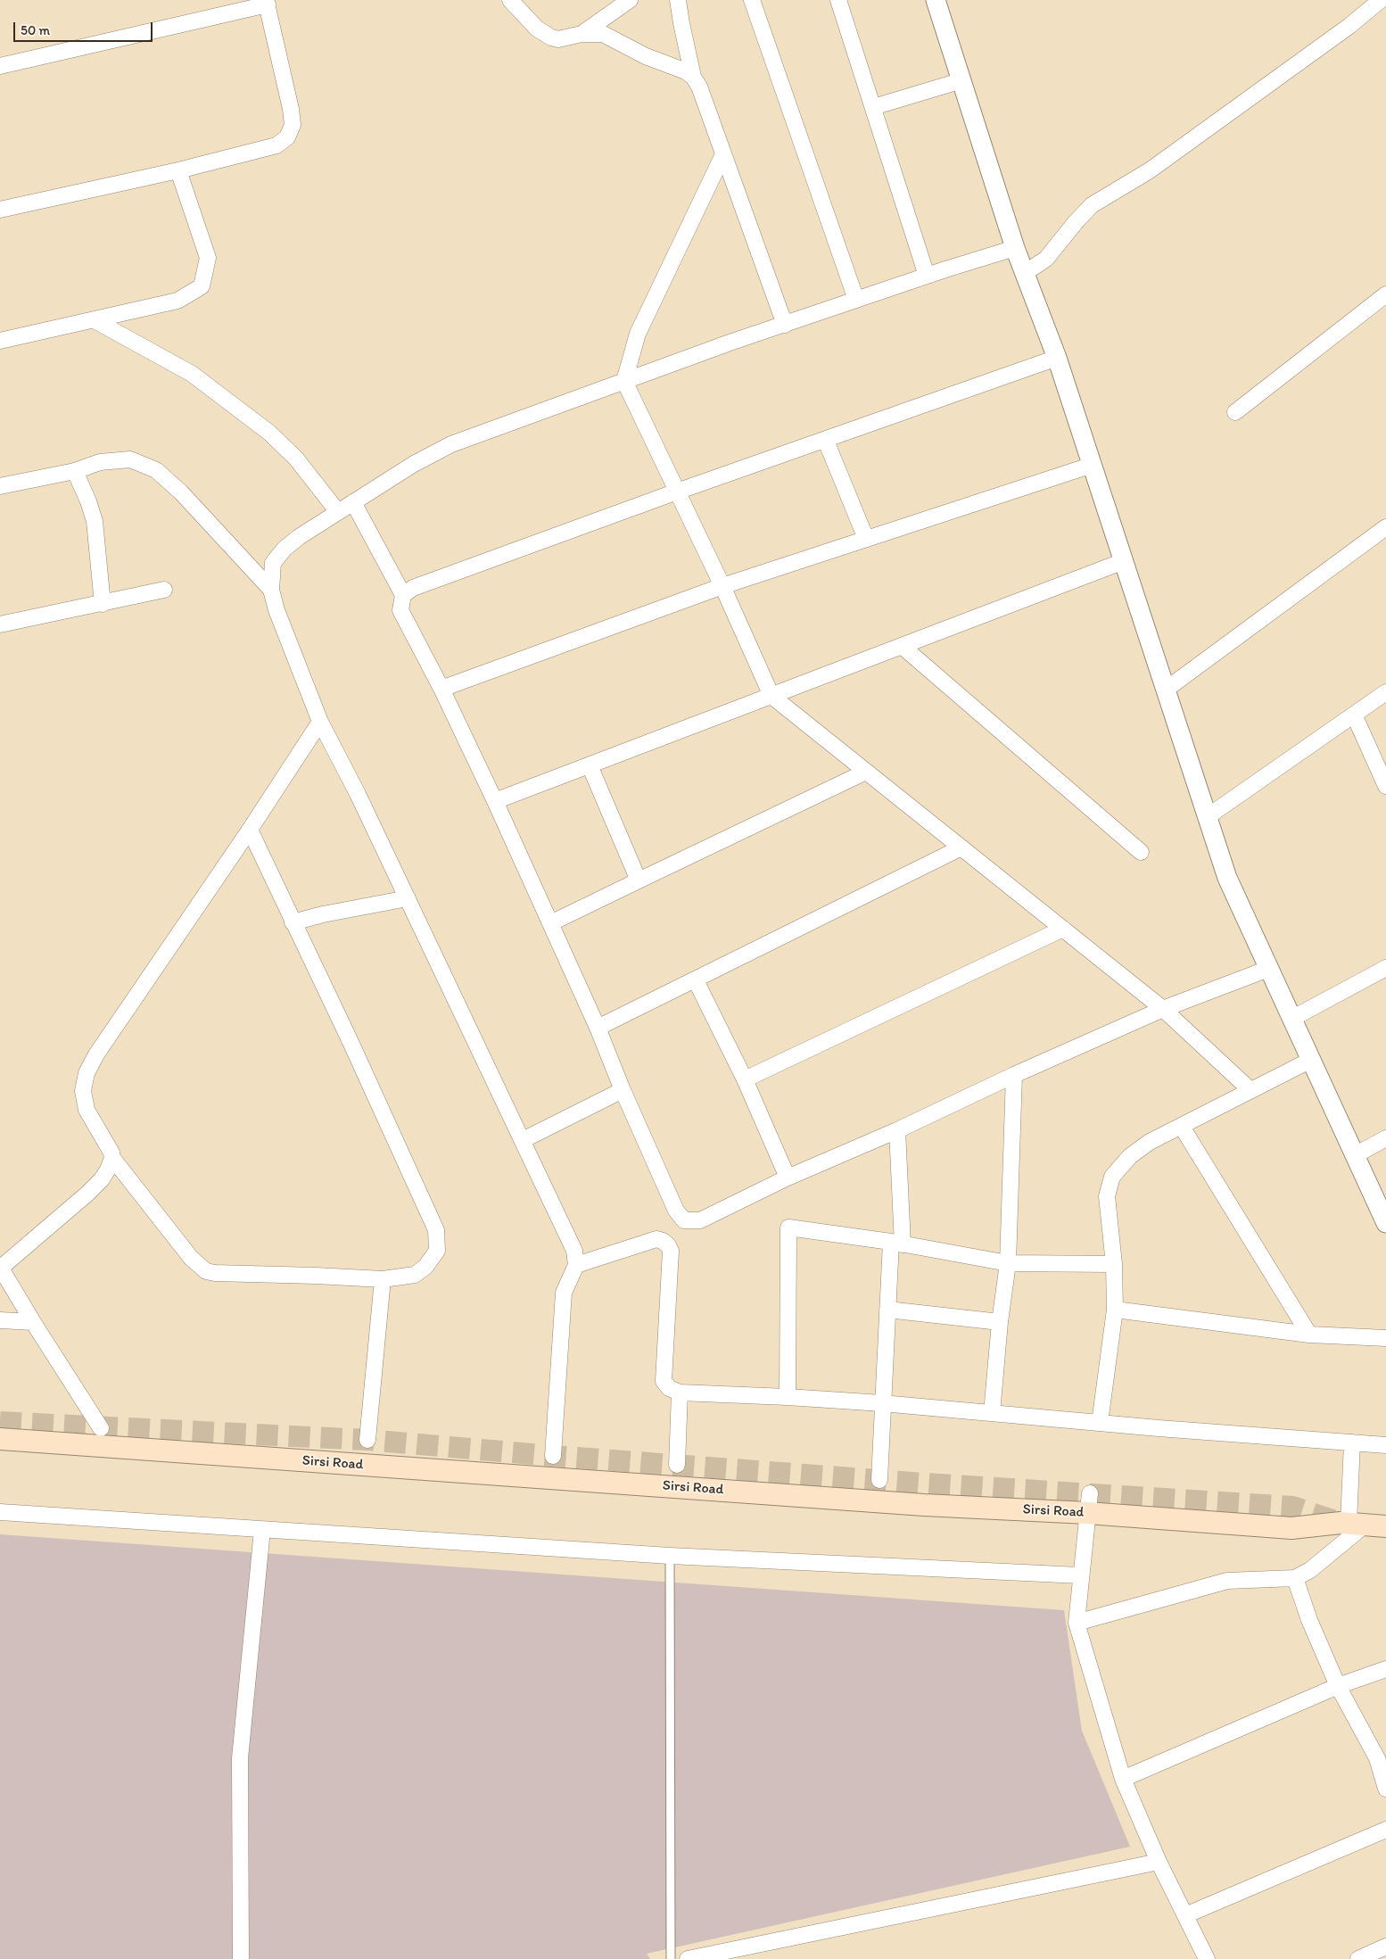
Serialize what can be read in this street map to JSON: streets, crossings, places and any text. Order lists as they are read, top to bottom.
{
  "streets": {
    "main road": ["Sirsi Road"]
  },
  "scale_bar": "50 m"
}
